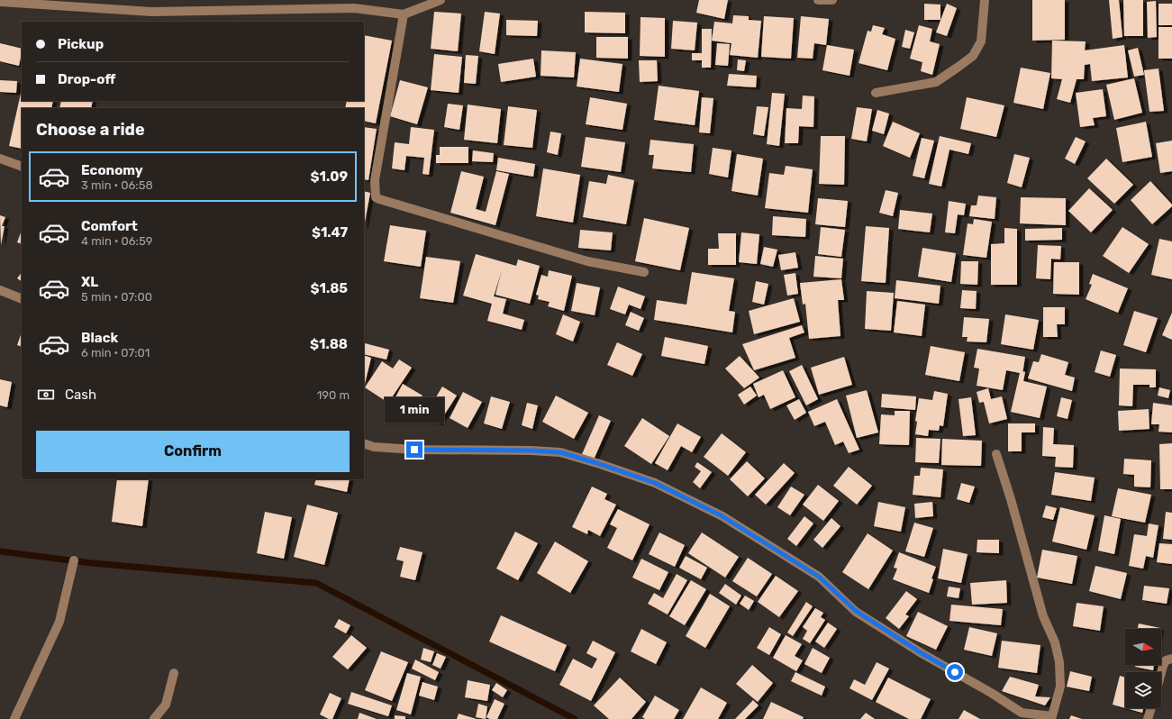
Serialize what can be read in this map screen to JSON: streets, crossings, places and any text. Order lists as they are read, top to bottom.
{
  "north": "right",
  "page": {
    "banner": ["Pickup", "Drop-off"],
    "heading": "Choose a ride",
    "list": [
      {
        "name": "Economy",
        "note": "3 min · 06:58",
        "value": "$1.09"
      },
      {
        "name": "Comfort",
        "note": "4 min · 06:59",
        "value": "$1.47"
      },
      {
        "name": "XL",
        "note": "5 min · 07:00",
        "value": "$1.85"
      },
      {
        "name": "Black",
        "note": "6 min · 07:01",
        "value": "$1.88"
      }
    ],
    "pay": ["Cash", "190 m"],
    "bubble": "1 min",
    "buttons": "Confirm"
  }
}
